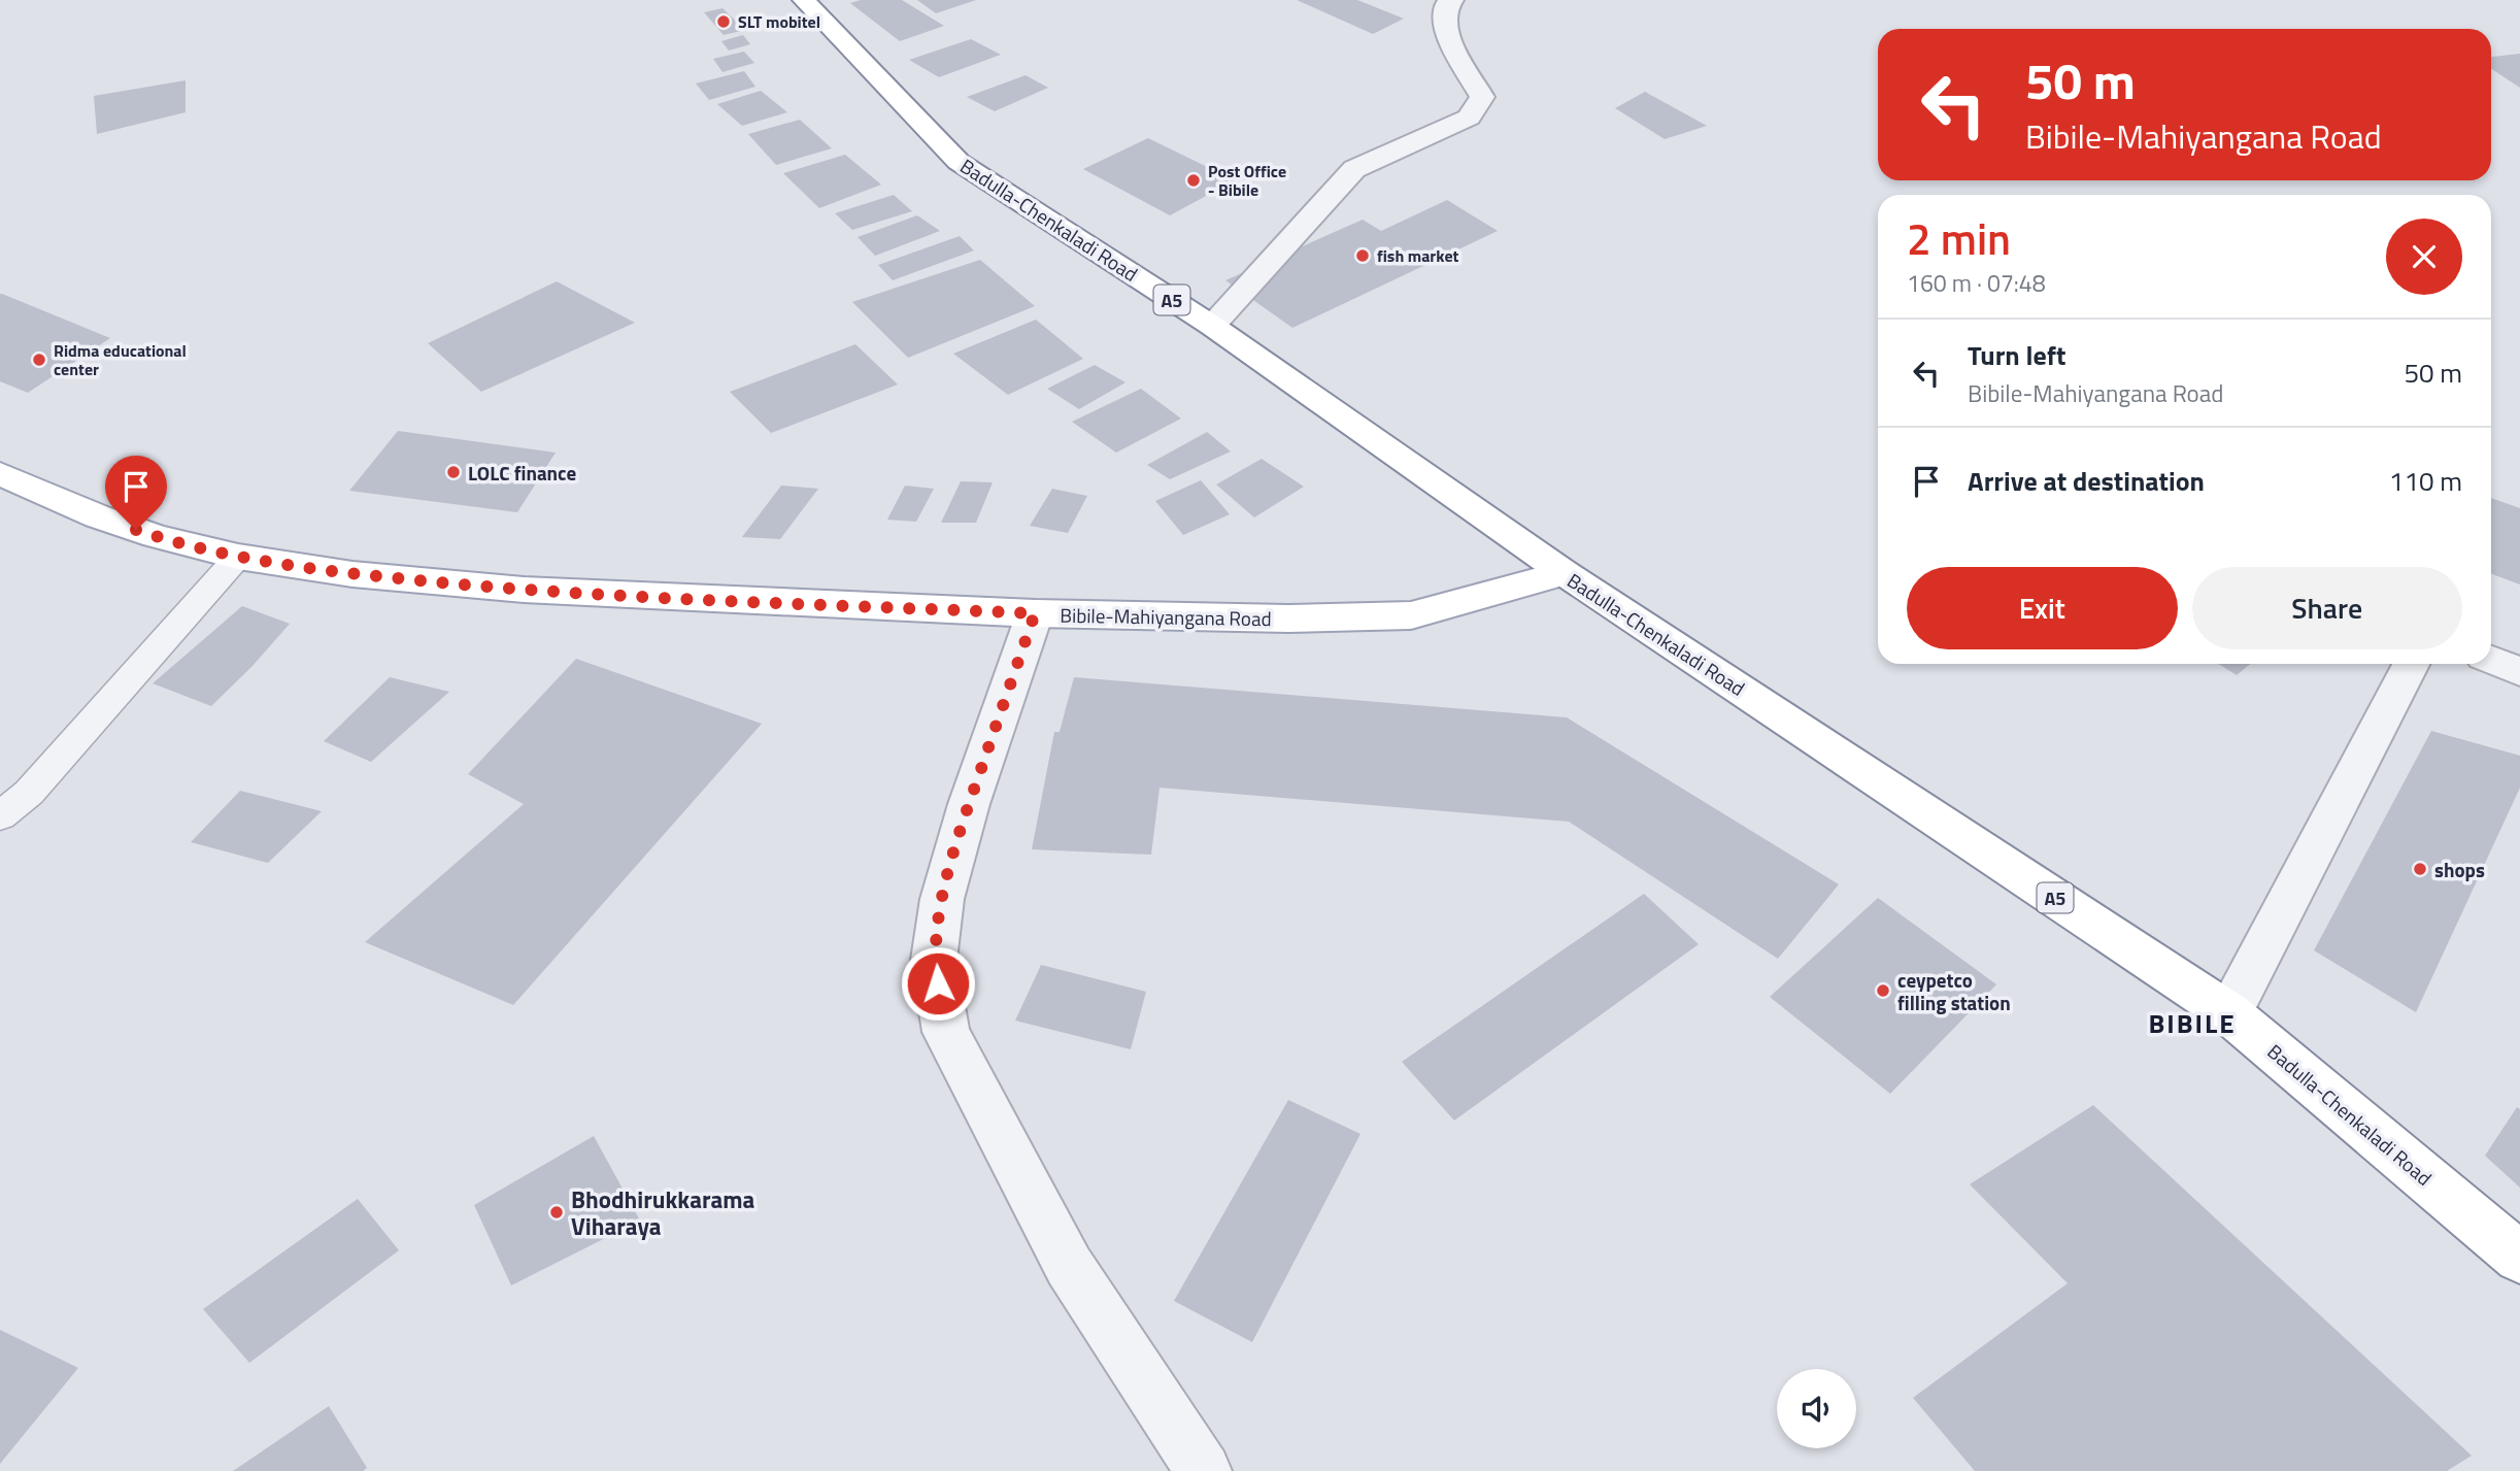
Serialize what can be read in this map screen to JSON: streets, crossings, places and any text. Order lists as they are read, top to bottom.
{
  "streets": {
    "main road": ["Badulla-Chenkaladi Road", "A5", "Bibile-Mahiyangana Road"]
  },
  "crossings": [
    ["Badulla-Chenkaladi Road", "Bibile-Mahiyangana Road"]
  ],
  "districts": ["BIBILE"],
  "places": [
    "SLT mobitel",
    "Post Office - Bibile",
    "fish market",
    "Ridma educational center",
    "LOLC finance",
    "shops",
    "ceypetco filling station",
    "Bhodhirukkarama Viharaya"
  ],
  "page": {
    "turn": ["50 m", "Bibile-Mahiyangana Road"],
    "heading": ["2 min", "160 m · 07:48"],
    "list": [
      {
        "name": "Turn left",
        "note": "Bibile-Mahiyangana Road",
        "value": "50 m"
      },
      {
        "name": "Arrive at destination",
        "value": "110 m"
      }
    ],
    "buttons": ["Exit", "Share"]
  }
}
